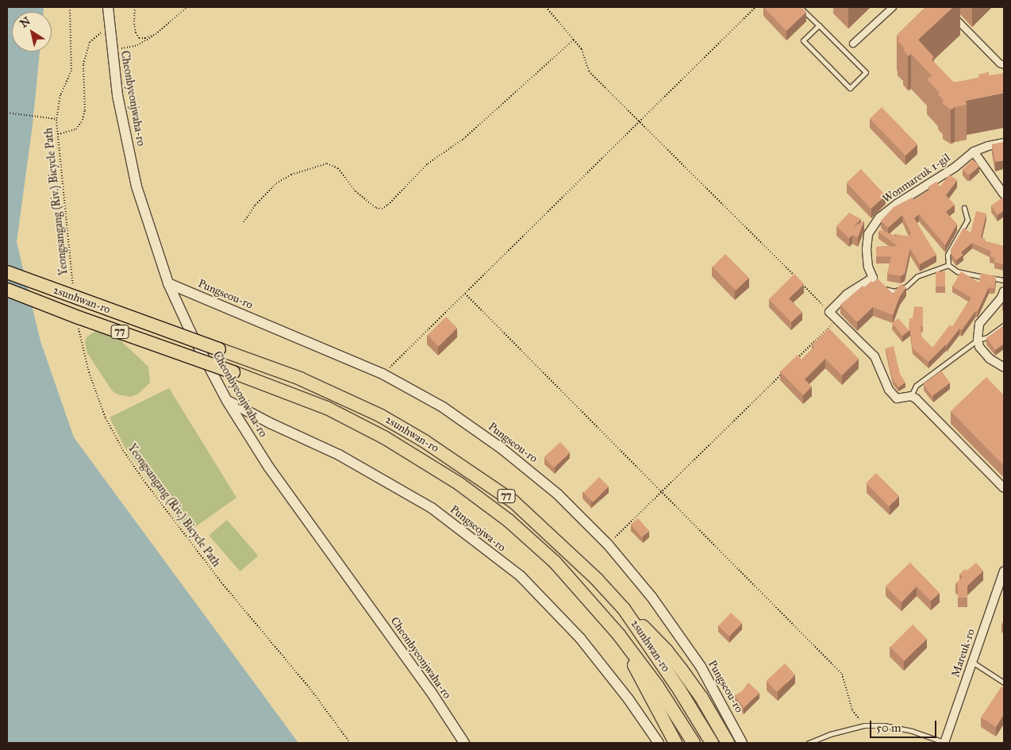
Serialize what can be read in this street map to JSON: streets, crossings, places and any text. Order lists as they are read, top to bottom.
{
  "streets": {
    "highway": ["2sunhwan-ro", "77"],
    "street": [
      "Cheonbyeonjwaha-ro",
      "Wonmareuk 1-gil",
      "Pungseou-ro",
      "Pungseojwa-ro",
      "Mareuk-ro"
    ],
    "path": ["Yeongsangang (Riv.) Bicycle Path"]
  },
  "crossings": [
    ["Cheonbyeonjwaha-ro", "Pungseou-ro"],
    ["Cheonbyeonjwaha-ro", "Pungseojwa-ro"]
  ],
  "scale_bar": "50 m",
  "north": "top left"
}
